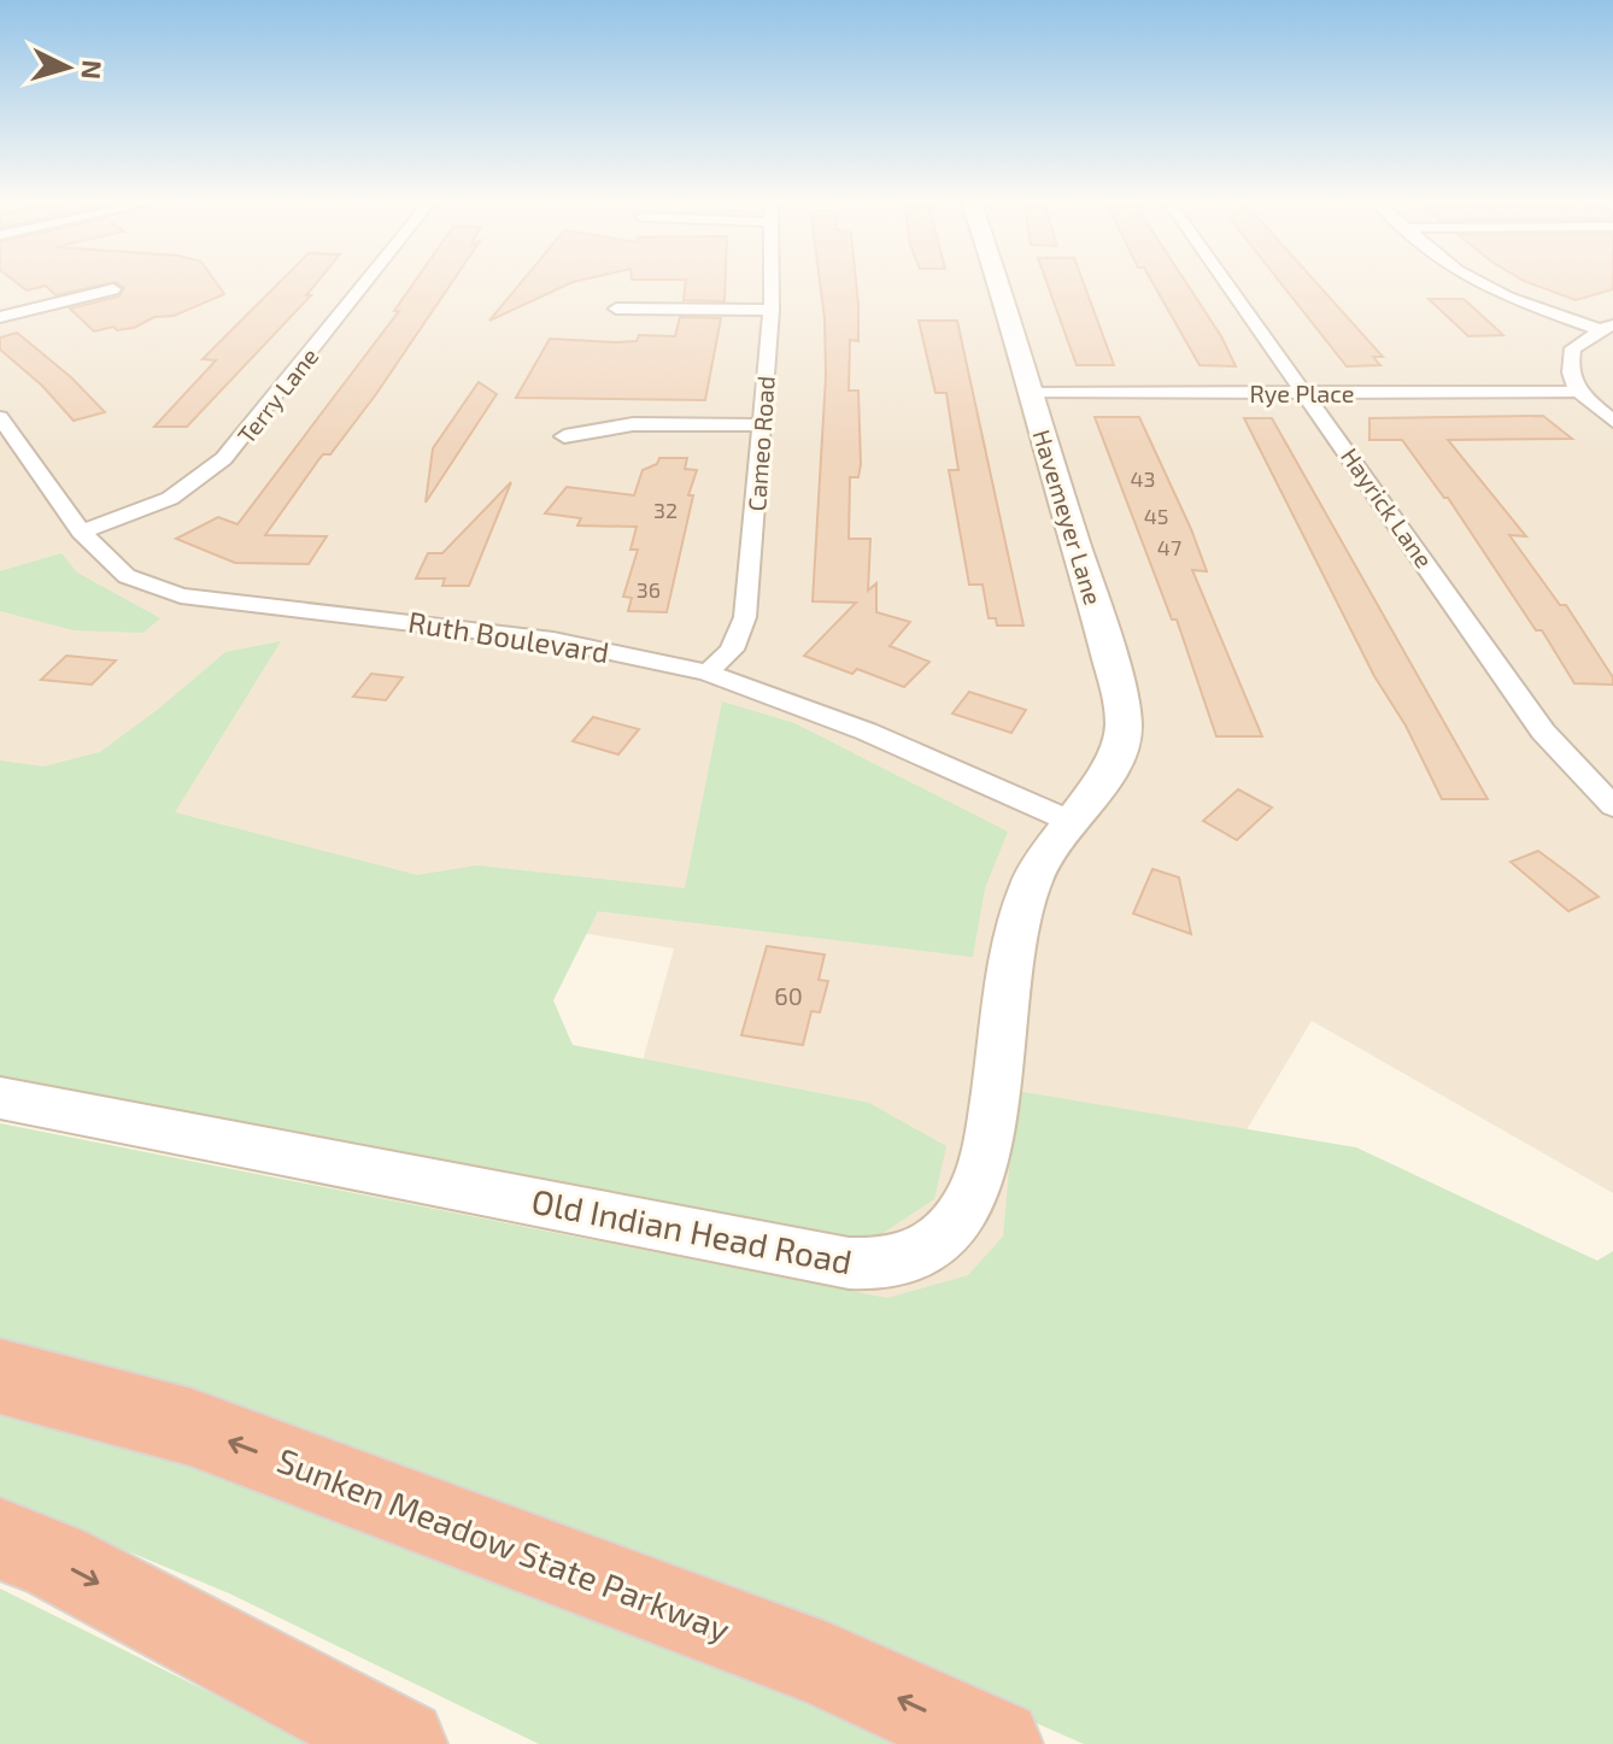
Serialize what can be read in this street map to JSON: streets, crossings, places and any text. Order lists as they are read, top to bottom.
{
  "streets": {
    "highway": ["Sunken Meadow State Parkway"],
    "street": [
      "Rye Place",
      "Terry Lane",
      "Cameo Road",
      "Hayrick Lane",
      "Havemeyer Lane",
      "Ruth Boulevard",
      "Old Indian Head Road"
    ]
  },
  "crossings": [
    ["Rye Place", "Hayrick Lane"],
    ["Rye Place", "Havemeyer Lane"],
    ["Terry Lane", "Ruth Boulevard"],
    ["Cameo Road", "Ruth Boulevard"],
    ["Havemeyer Lane", "Ruth Boulevard"],
    ["Havemeyer Lane", "Old Indian Head Road"],
    ["Ruth Boulevard", "Old Indian Head Road"]
  ],
  "house_numbers": [
    "43",
    "32",
    "45",
    "47",
    "36",
    "60"
  ],
  "north": "right"
}
